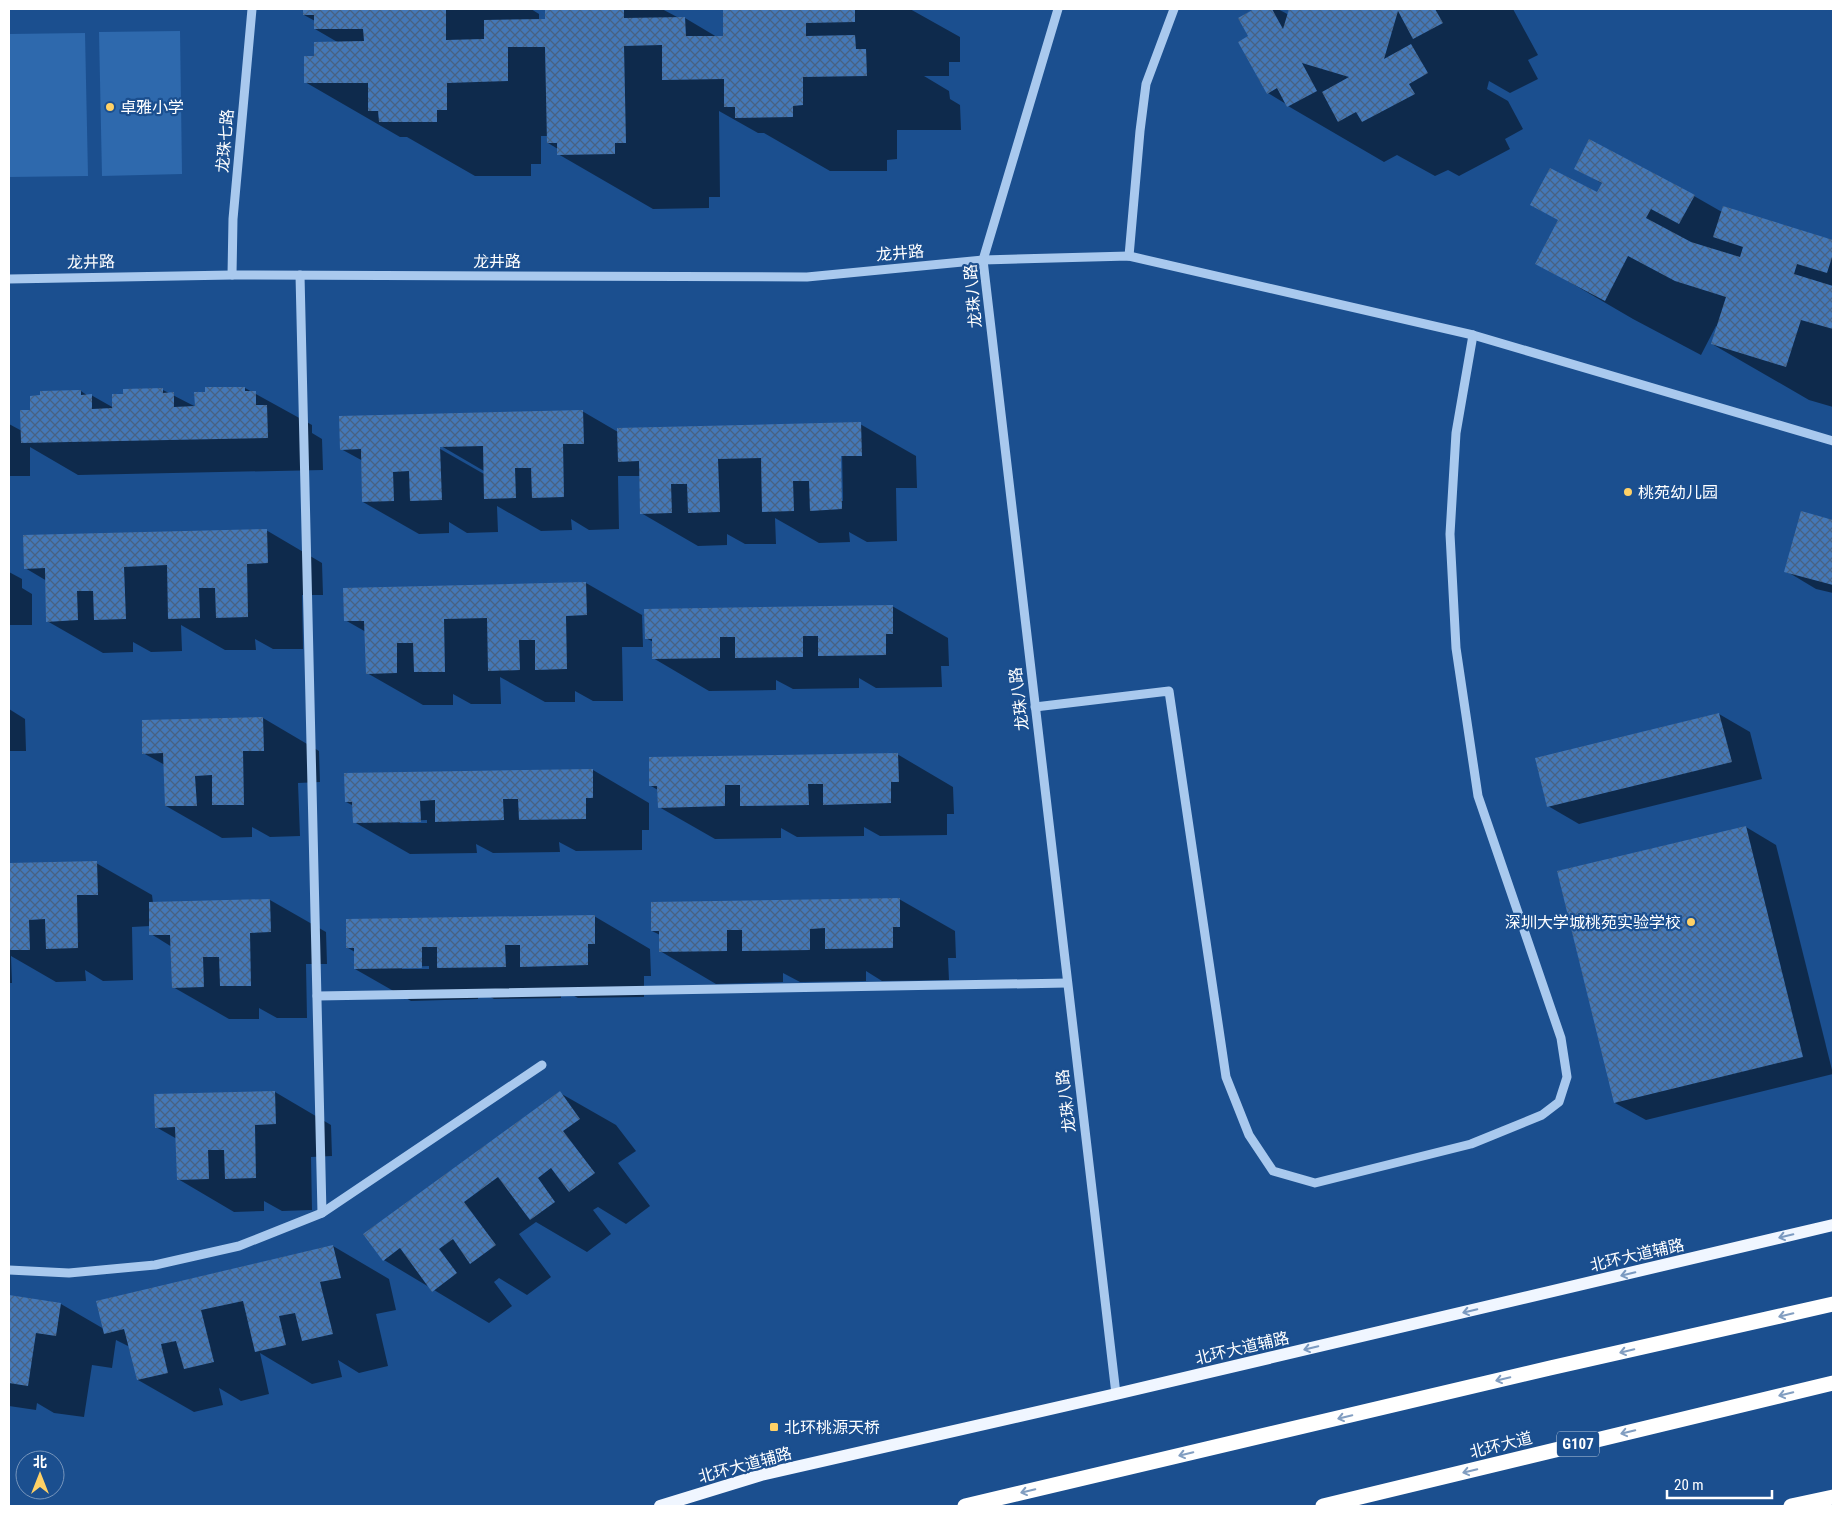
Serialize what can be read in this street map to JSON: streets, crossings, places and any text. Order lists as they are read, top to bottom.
{
  "streets": {
    "highway": ["G107", "北环大道"],
    "main road": ["北环大道辅路"],
    "street": ["龙珠七路", "龙井路", "龙珠八路"]
  },
  "crossings": [
    ["龙珠七路", "龙井路"],
    ["龙井路", "龙珠八路"],
    ["龙珠八路", "北环大道辅路"]
  ],
  "one_way": ["北环大道辅路"],
  "places": {
    "other": ["卓雅小学", "桃苑幼儿园", "深圳大学城桃苑实验学校"],
    "transit": ["北环桃源天桥"]
  },
  "scale_bar": "20 m",
  "north": "top"
}
